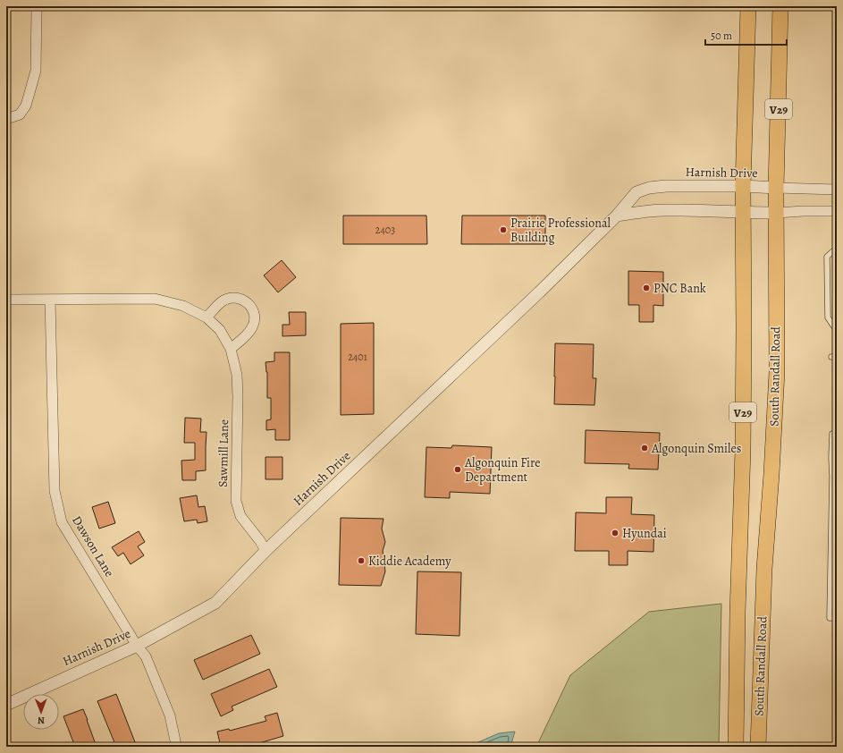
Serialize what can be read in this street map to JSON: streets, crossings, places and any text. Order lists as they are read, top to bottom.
{
  "streets": {
    "main road": ["V29", "South Randall Road"],
    "street": ["Harnish Drive", "Sawmill Lane", "Dawson Lane"]
  },
  "crossings": [
    ["Harnish Drive", "South Randall Road"],
    ["Harnish Drive", "Sawmill Lane"],
    ["Harnish Drive", "Dawson Lane"],
    ["Sawmill Lane", "Dawson Lane"]
  ],
  "places": [
    "Prairie Professional Building",
    "PNC Bank",
    "Algonquin Smiles",
    "Algonquin Fire Department",
    "Hyundai",
    "Kiddie Academy"
  ],
  "house_numbers": ["2403", "2401"],
  "scale_bar": "50 m",
  "north": "bottom"
}
